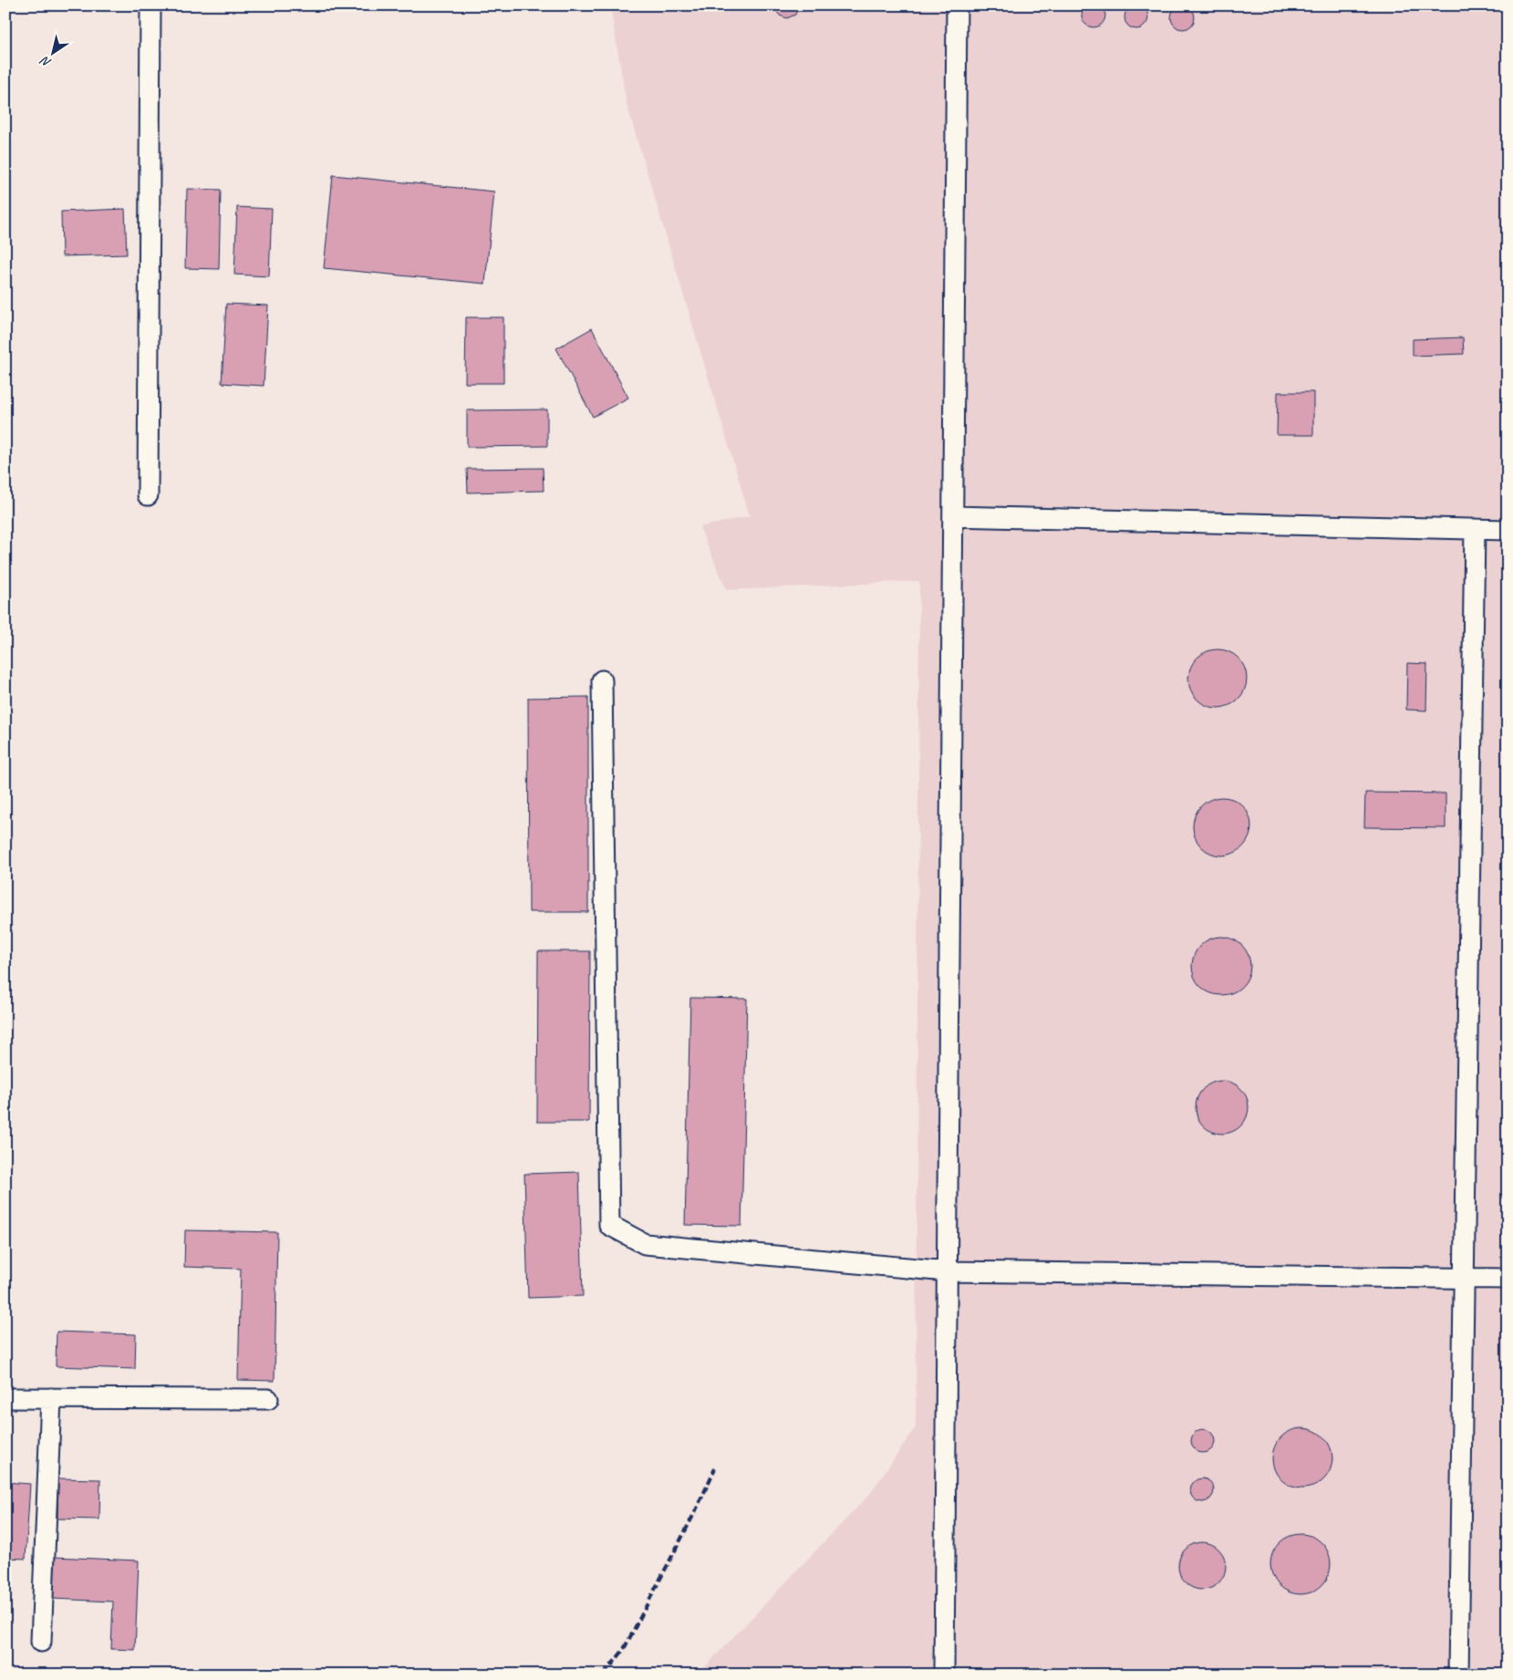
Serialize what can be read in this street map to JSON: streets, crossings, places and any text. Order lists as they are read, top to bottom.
{
  "north": "bottom left"
}
